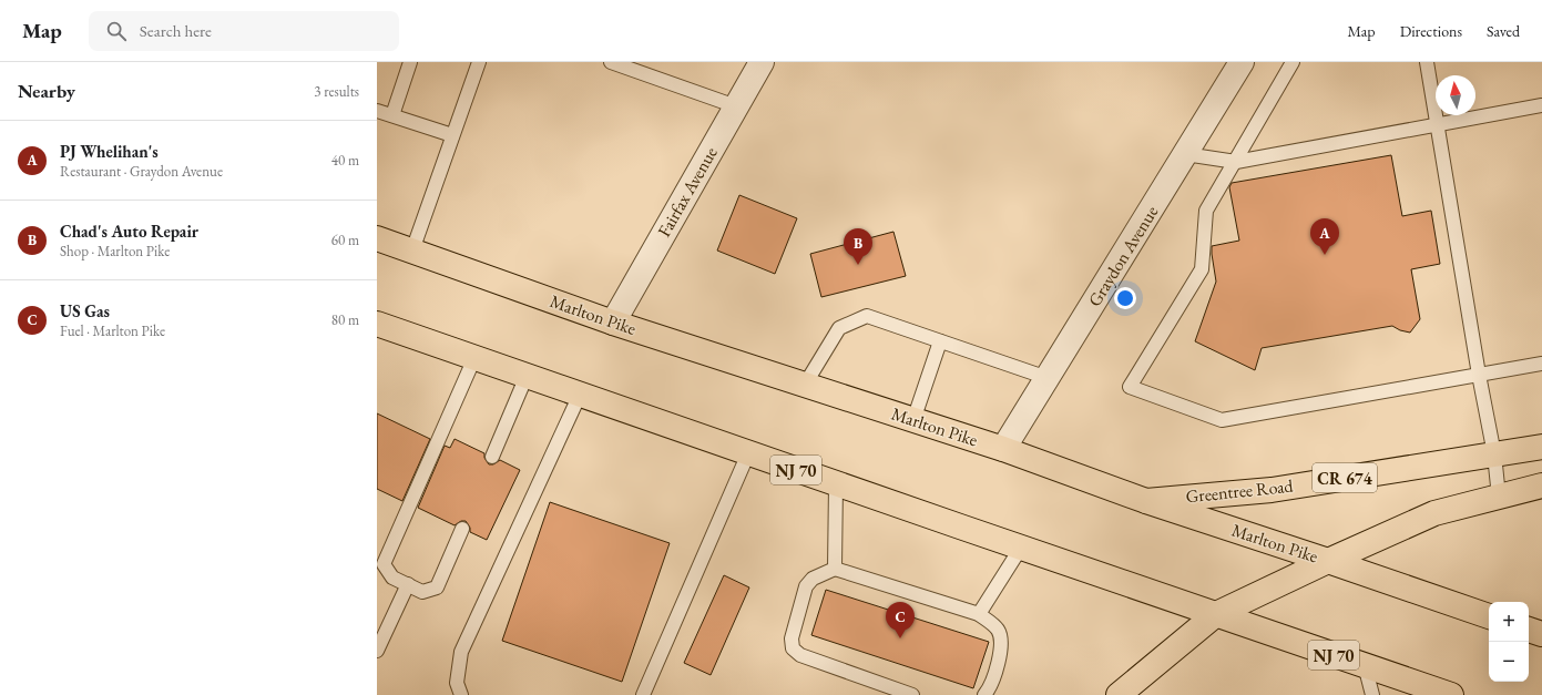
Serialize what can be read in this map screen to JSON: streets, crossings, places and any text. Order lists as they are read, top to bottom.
{
  "streets": {
    "main road": [
      "Marlton Pike",
      "NJ 70",
      "CR 674",
      "Greentree Road"
    ],
    "street": ["Fairfax Avenue", "Graydon Avenue"]
  },
  "crossings": [
    ["Fairfax Avenue", "Marlton Pike"],
    ["Graydon Avenue", "Marlton Pike"],
    ["Marlton Pike", "Greentree Road"]
  ],
  "north": "top",
  "page": {
    "header": "Map",
    "search": "Search here",
    "nav": ["Map", "Directions", "Saved"],
    "heading": ["Nearby", "3 results"],
    "list": [
      {
        "mark": "A",
        "name": "PJ Whelihan's",
        "note": "Restaurant · Graydon Avenue",
        "value": "40 m"
      },
      {
        "mark": "B",
        "name": "Chad's Auto Repair",
        "note": "Shop · Marlton Pike",
        "value": "60 m"
      },
      {
        "mark": "C",
        "name": "US Gas",
        "note": "Fuel · Marlton Pike",
        "value": "80 m"
      }
    ],
    "pins": ["A", "B", "C"],
    "map_buttons": ["+", "−"]
  }
}
